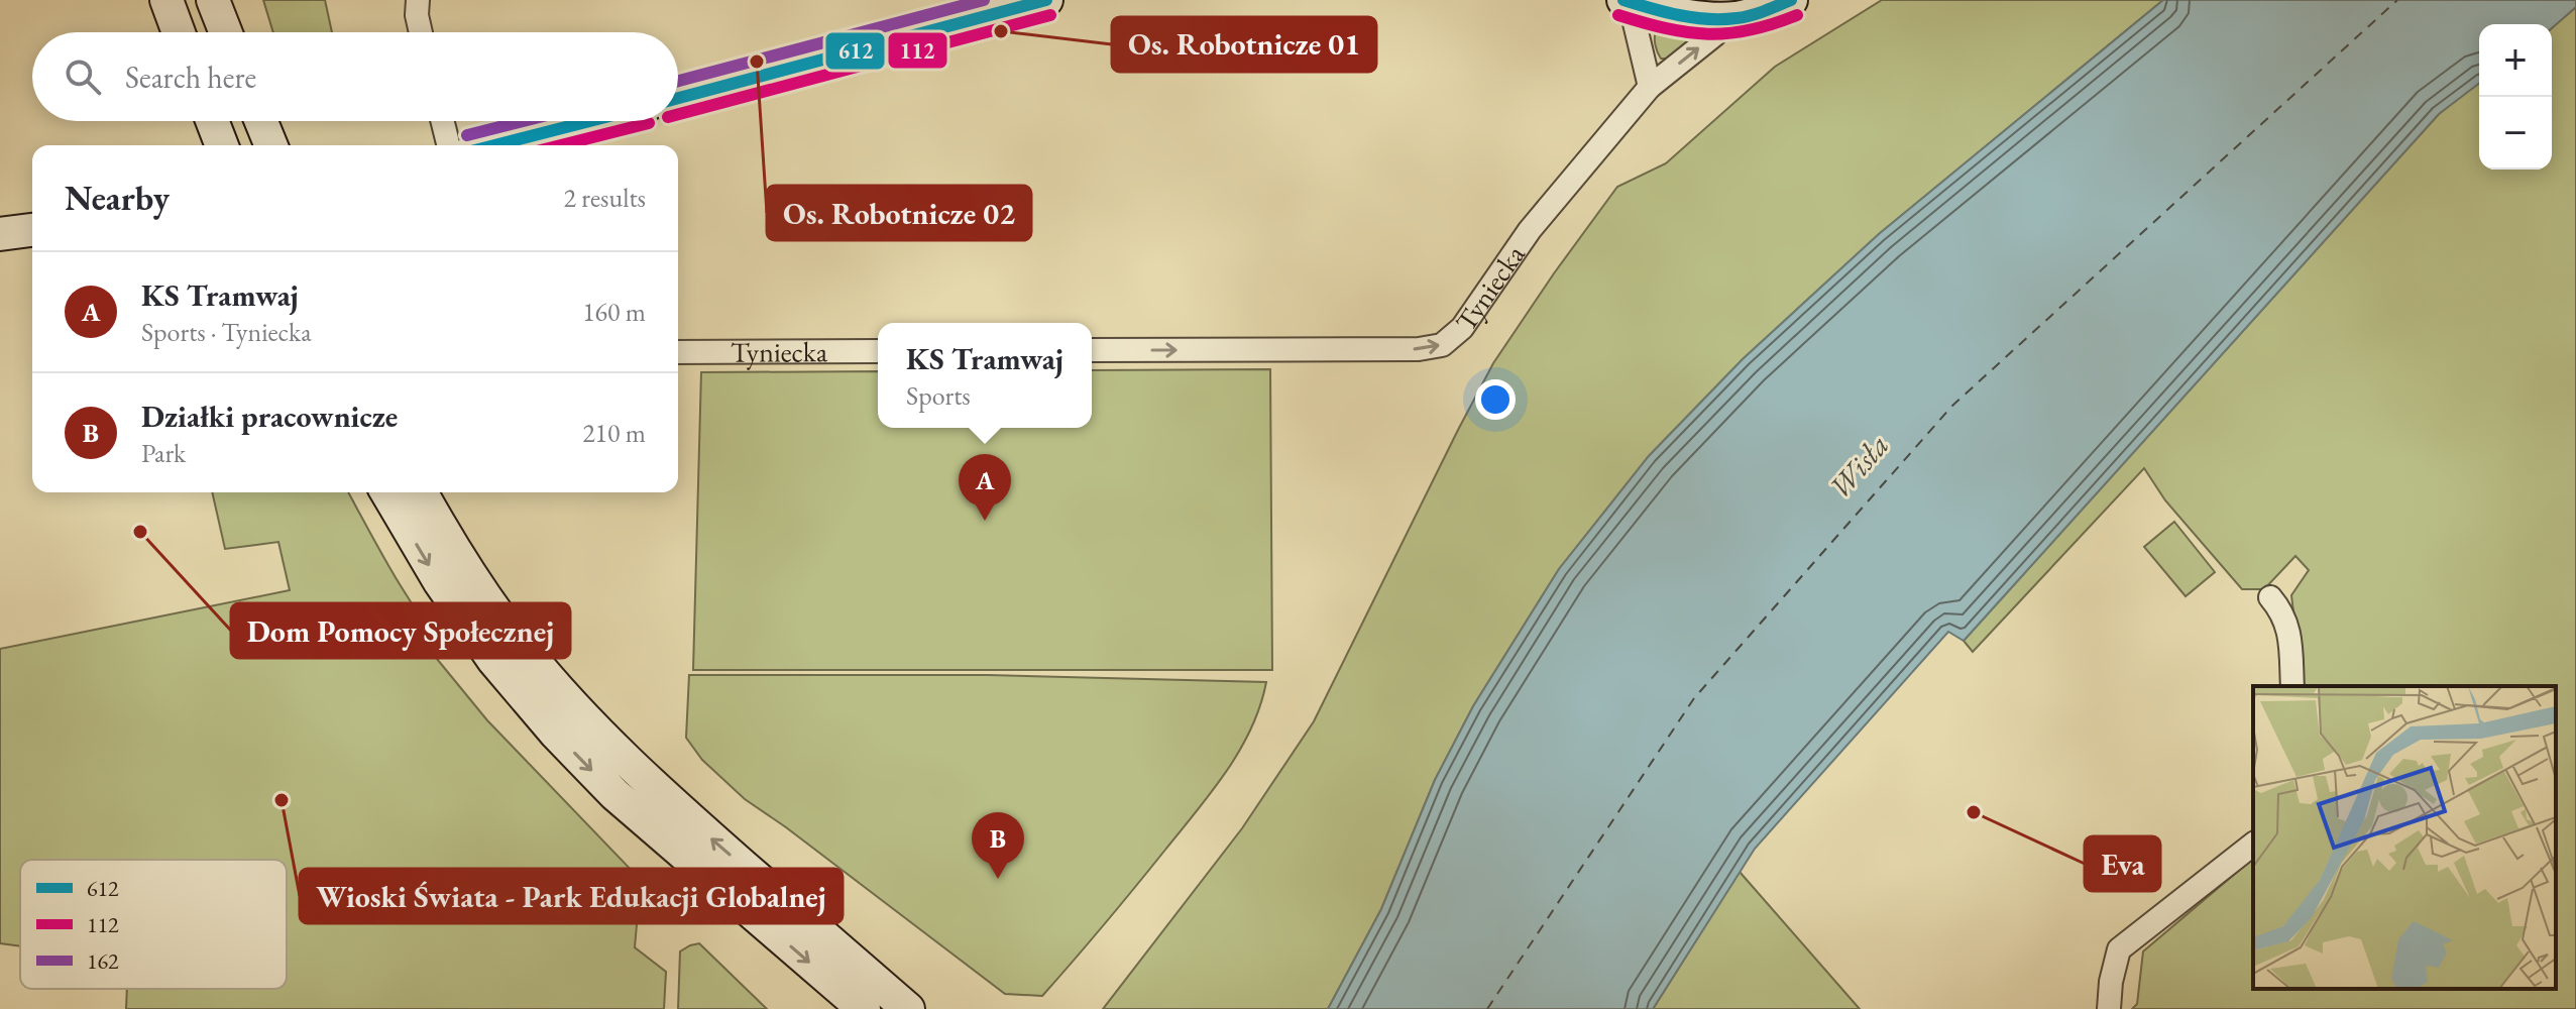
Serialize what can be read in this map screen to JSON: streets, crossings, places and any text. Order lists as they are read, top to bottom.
{
  "streets": {
    "street": ["Tyniecka"]
  },
  "one_way": ["Tyniecka"],
  "water": ["Wisła"],
  "places": [
    "Os. Robotnicze 01",
    "Os. Robotnicze 02",
    "Dom Pomocy Społecznej",
    "Wioski Świata - Park Edukacji Globalnej",
    "Eva"
  ],
  "lines": ["transit line 612", "transit line 162", "transit line 112"],
  "legend": ["612", "112", "162"],
  "page": {
    "map_buttons": ["+", "−"],
    "search": "Search here",
    "heading": ["Nearby", "2 results"],
    "list": [
      {
        "mark": "A",
        "name": "KS Tramwaj",
        "note": "Sports · Tyniecka",
        "value": "160 m"
      },
      {
        "mark": "B",
        "name": "Działki pracownicze",
        "note": "Park",
        "value": "210 m"
      }
    ],
    "popup": ["KS Tramwaj", "Sports"],
    "pins": ["A", "B"]
  }
}
